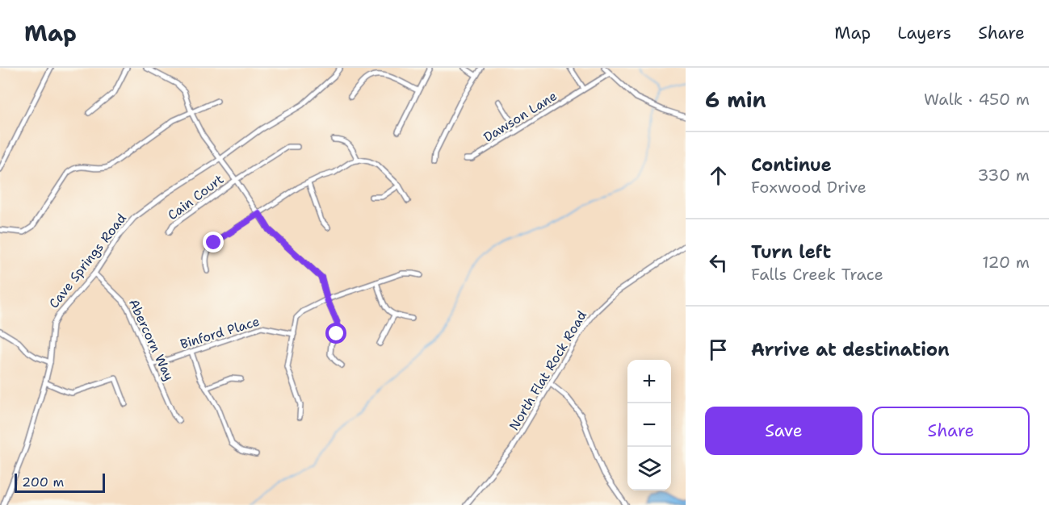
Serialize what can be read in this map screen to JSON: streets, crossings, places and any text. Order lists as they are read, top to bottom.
{
  "streets": {
    "street": [
      "Dawson Lane",
      "Cain Court",
      "Cave Springs Road",
      "Binford Place",
      "Abercorn Way",
      "North Flat Rock Road"
    ]
  },
  "crossings": [
    ["Cave Springs Road", "Abercorn Way"],
    ["Binford Place", "Abercorn Way"]
  ],
  "scale_bar": "200 m",
  "page": {
    "header": "Map",
    "nav": ["Map", "Layers", "Share"],
    "heading": ["6 min", "Walk · 450 m"],
    "list": [
      ["Continue", "Foxwood Drive", "330 m"],
      ["Turn left", "Falls Creek Trace", "120 m"],
      "Arrive at destination"
    ],
    "map_buttons": ["+", "−"],
    "buttons": ["Save", "Share"],
    "scale": "200 m"
  }
}
